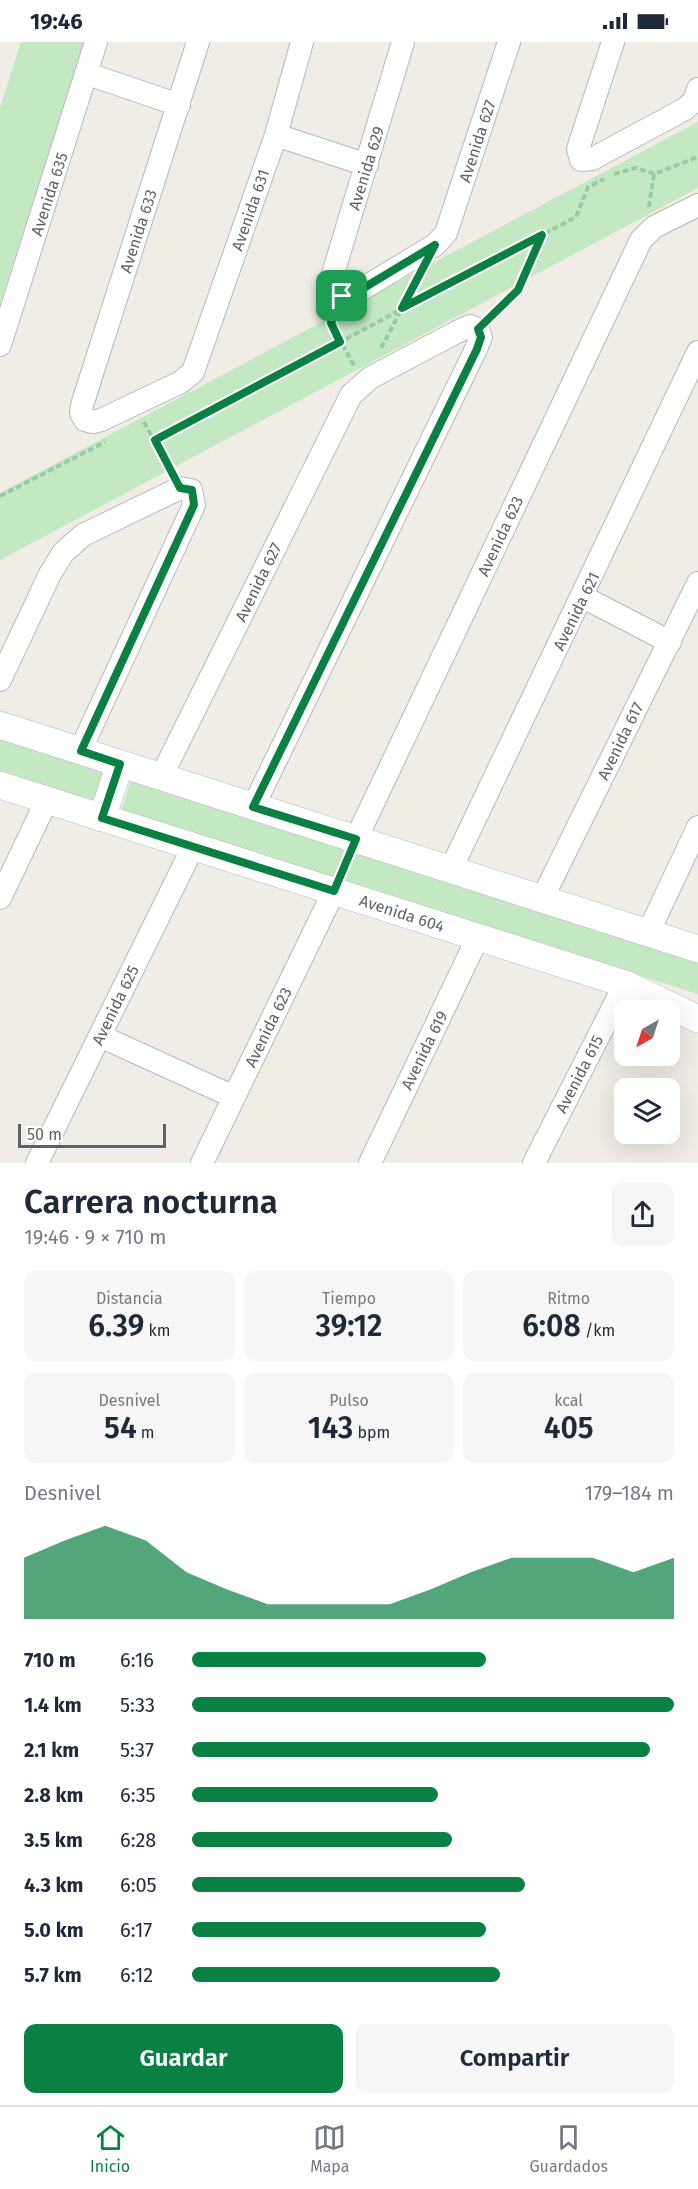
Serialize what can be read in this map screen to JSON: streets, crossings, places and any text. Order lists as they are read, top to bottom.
{
  "streets": {
    "street": [
      "Avenida 627",
      "Avenida 629",
      "Avenida 635",
      "Avenida 631",
      "Avenida 633",
      "Avenida 623",
      "Avenida 621",
      "Avenida 617",
      "Avenida 604",
      "Avenida 625",
      "Avenida 619",
      "Avenida 615"
    ]
  },
  "crossings": [
    ["Avenida 627", "Avenida 629"],
    ["Avenida 631", "Avenida 633"],
    ["Avenida 623", "Avenida 604"],
    ["Avenida 604", "Avenida 625"],
    ["Avenida 604", "Avenida 619"],
    ["Avenida 604", "Avenida 615"]
  ],
  "scale_bar": "50 m",
  "north": "bottom left",
  "page": {
    "status": "19:46",
    "scale": "50 m",
    "heading": ["Carrera nocturna", "19:46 · 9 × 710 m"],
    "stats": [
      ["Distancia", "6.39 km"],
      ["Tiempo", "39:12"],
      ["Ritmo", "6:08 /km"],
      ["Desnivel", "54 m"],
      ["Pulso", "143 bpm"],
      ["kcal", "405"]
    ],
    "chart": ["Desnivel", "179–184 m"],
    "list": [
      {
        "name": "710 m",
        "note": "6:16"
      },
      {
        "name": "1.4 km",
        "note": "5:33"
      },
      {
        "name": "2.1 km",
        "note": "5:37"
      },
      {
        "name": "2.8 km",
        "note": "6:35"
      },
      {
        "name": "3.5 km",
        "note": "6:28"
      },
      {
        "name": "4.3 km",
        "note": "6:05"
      },
      {
        "name": "5.0 km",
        "note": "6:17"
      },
      {
        "name": "5.7 km",
        "note": "6:12"
      }
    ],
    "buttons": ["Guardar", "Compartir"],
    "tabs": ["Inicio", "Mapa", "Guardados"]
  }
}
